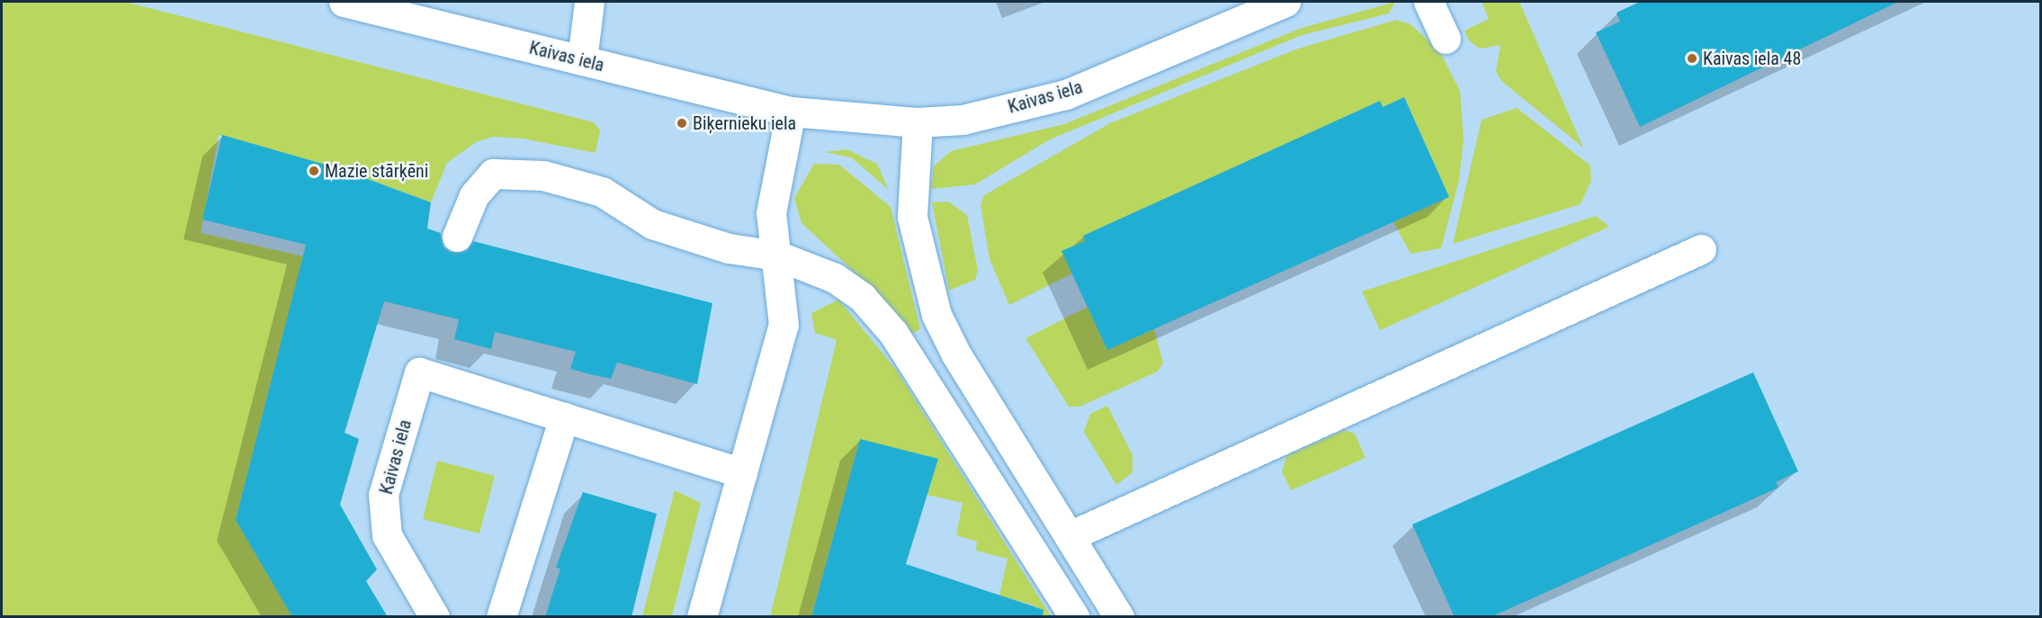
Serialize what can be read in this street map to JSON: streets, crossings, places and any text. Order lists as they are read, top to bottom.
{
  "streets": {
    "street": ["Kaivas iela"]
  },
  "places": ["Kaivas iela 48", "Biķernieku iela", "Mazie stārķēni"]
}
